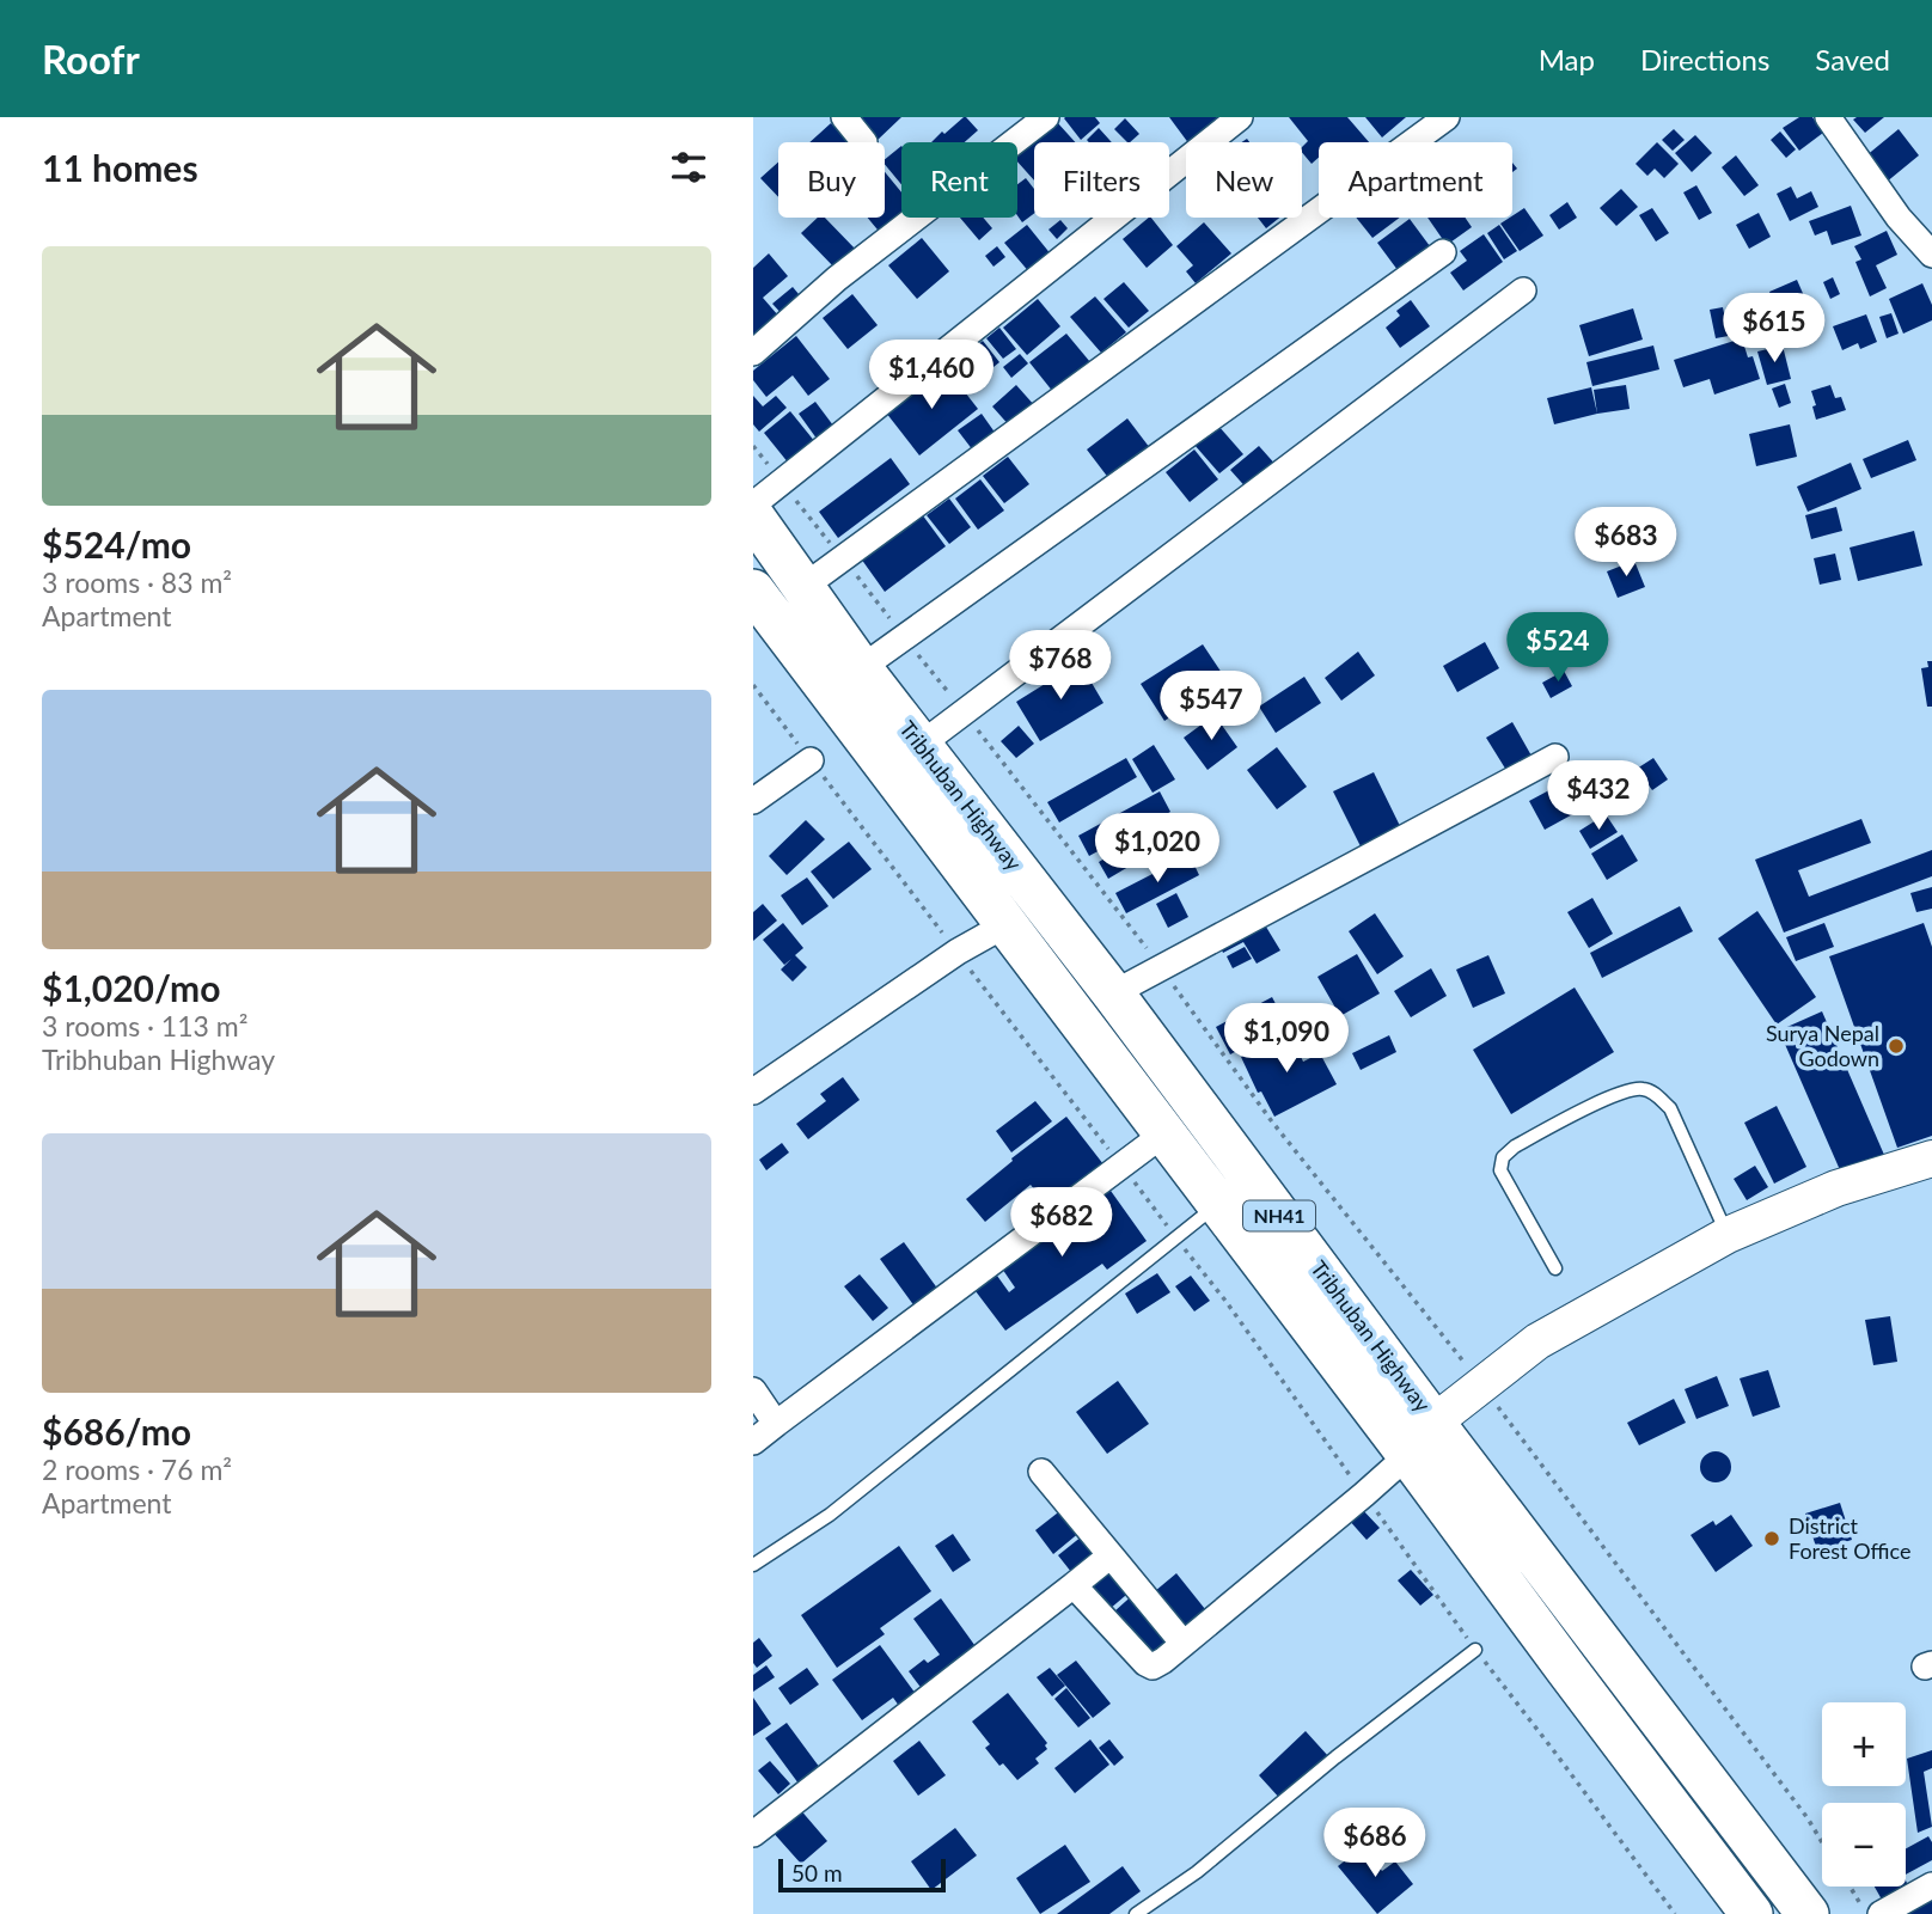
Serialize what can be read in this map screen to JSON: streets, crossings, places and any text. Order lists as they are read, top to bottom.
{
  "streets": {
    "highway": ["Tribhuban Highway", "NH41"]
  },
  "places": ["Surya Nepal Godown", "District Forest Office"],
  "scale_bar": "50 m",
  "page": {
    "header": "Roofr",
    "nav": ["Map", "Directions", "Saved"],
    "heading": "11 homes",
    "chip": [
      "Buy",
      "Rent",
      "Filters",
      "New",
      "Apartment"
    ],
    "list": [
      {
        "name": "$524/mo",
        "note": "3 rooms · 83 m² · Apartment"
      },
      {
        "name": "$1,020/mo",
        "note": "3 rooms · 113 m² · Tribhuban Highway"
      },
      {
        "name": "$686/mo",
        "note": "2 rooms · 76 m² · Apartment"
      }
    ],
    "price": [
      "$615",
      "$1,460",
      "$683",
      "$524",
      "$768",
      "$547",
      "$432",
      "$1,020",
      "$1,090",
      "$682",
      "$686"
    ],
    "map_buttons": ["+", "−"],
    "scale": "50 m"
  }
}
